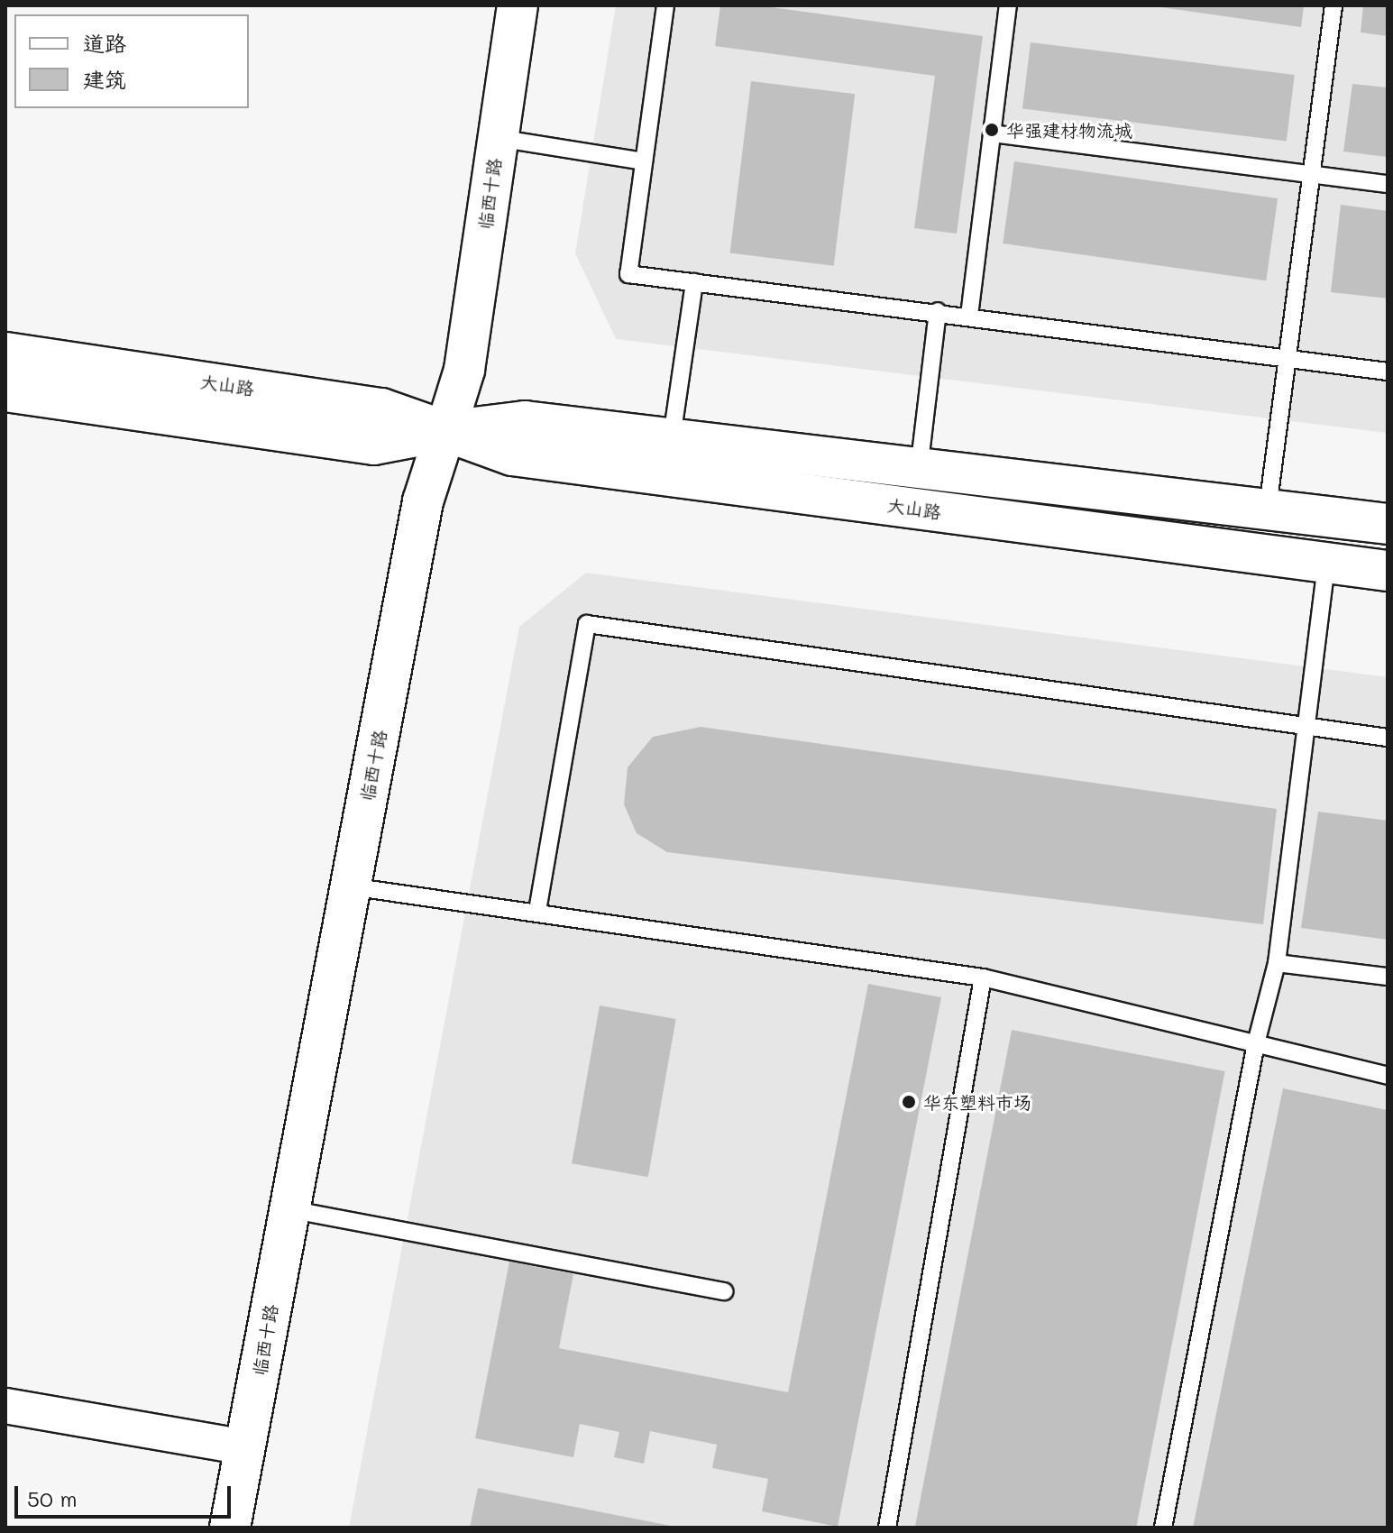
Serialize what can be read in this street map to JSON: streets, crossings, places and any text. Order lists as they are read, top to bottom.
{
  "streets": {
    "main road": ["临西十路", "大山路"]
  },
  "crossings": [
    ["临西十路", "大山路"]
  ],
  "places": ["华强建材物流城", "华东塑料市场"],
  "legend": ["道路", "建筑"],
  "scale_bar": "50 m"
}
